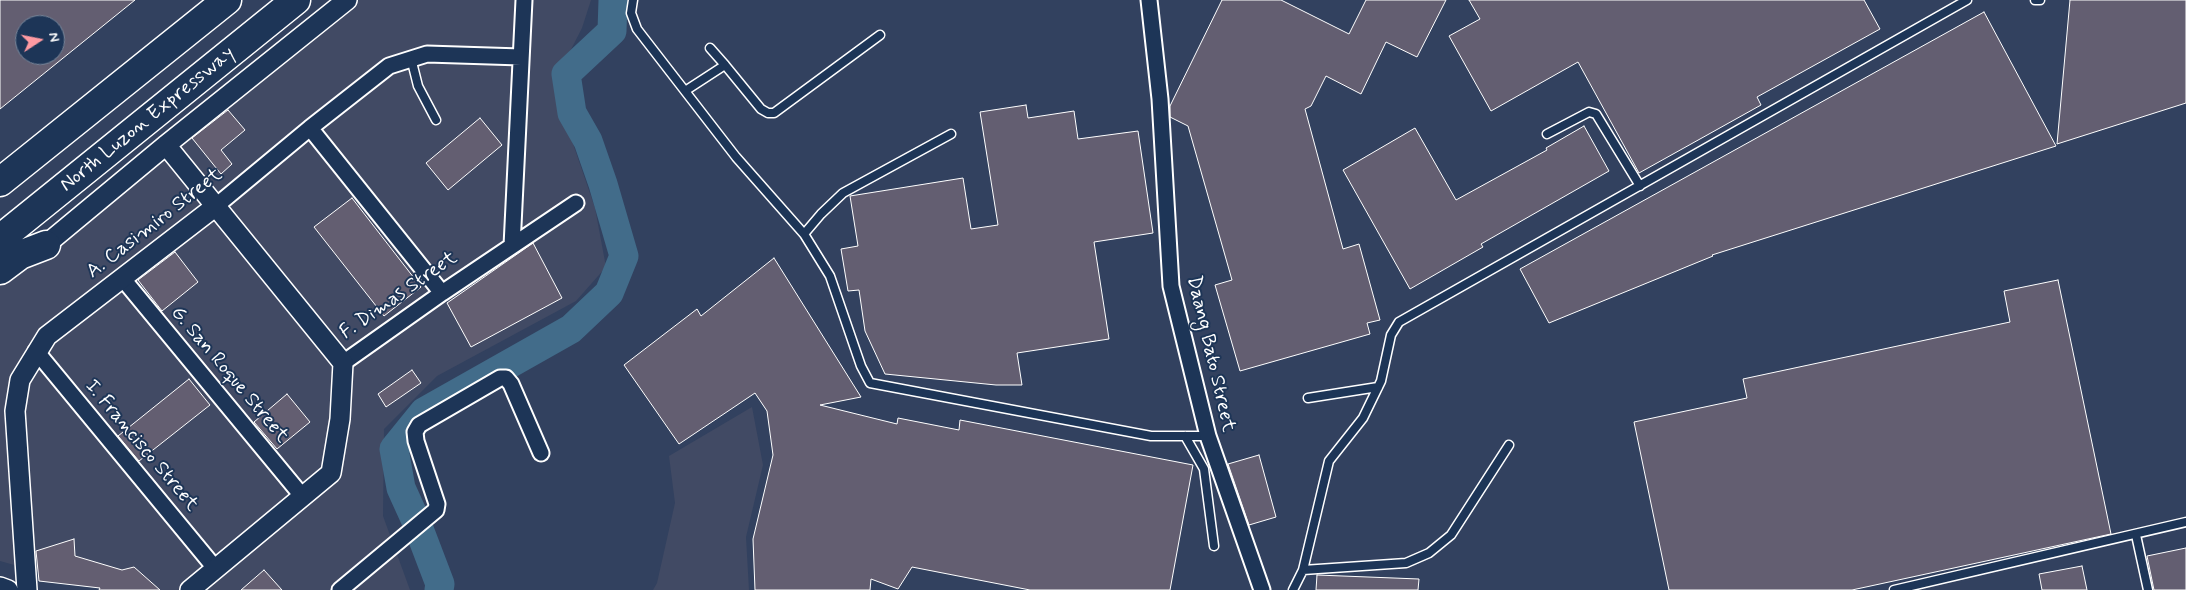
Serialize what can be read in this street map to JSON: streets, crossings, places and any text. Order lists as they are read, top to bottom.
{
  "streets": {
    "highway": ["North Luzon Expressway"],
    "street": [
      "A. Casimiro Street",
      "F. Dimas Street",
      "Daang Bato Street",
      "G. San Roque Street",
      "I. Francisco Street"
    ]
  },
  "crossings": [
    ["A. Casimiro Street", "G. San Roque Street"],
    ["A. Casimiro Street", "I. Francisco Street"],
    ["F. Dimas Street", "G. San Roque Street"],
    ["F. Dimas Street", "I. Francisco Street"]
  ],
  "north": "right"
}
